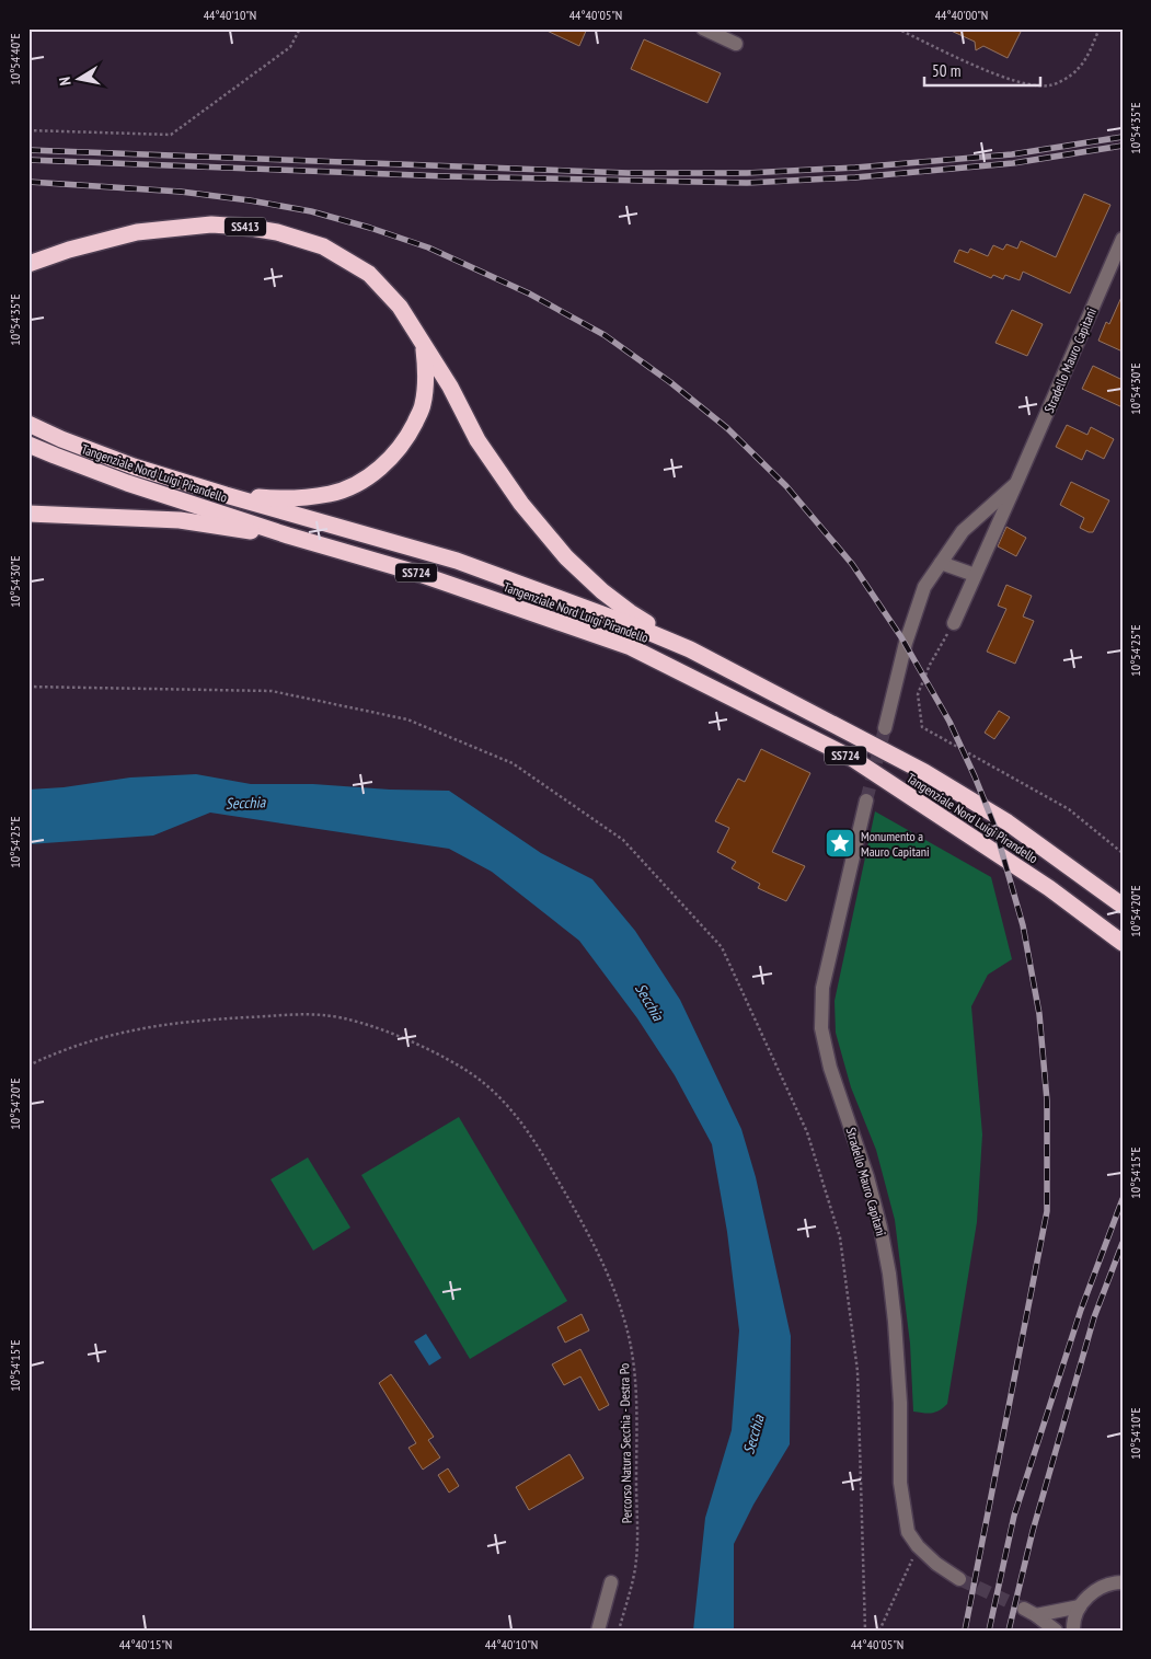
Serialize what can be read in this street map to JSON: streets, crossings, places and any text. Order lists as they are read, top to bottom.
{
  "streets": {
    "highway": ["SS413", "Tangenziale Nord Luigi Pirandello", "SS724"],
    "street": ["Stradello Mauro Capitani"],
    "path": ["Percorso Natura Secchia - Destra Po"]
  },
  "crossings": [
    ["SS413", "Tangenziale Nord Luigi Pirandello"]
  ],
  "water": ["Secchia"],
  "places": {
    "place": ["Monumento a Mauro Capitani"]
  },
  "scale_bar": "50 m",
  "north": "left",
  "coordinates": [
    "44°40'10\"N",
    "44°40'05\"N",
    "44°40'00\"N",
    "10°54'40\"E",
    "10°54'35\"E",
    "10°54'30\"E",
    "10°54'25\"E",
    "10°54'20\"E",
    "10°54'15\"E",
    "10°54'10\"E",
    "44°40'15\"N"
  ]
}
